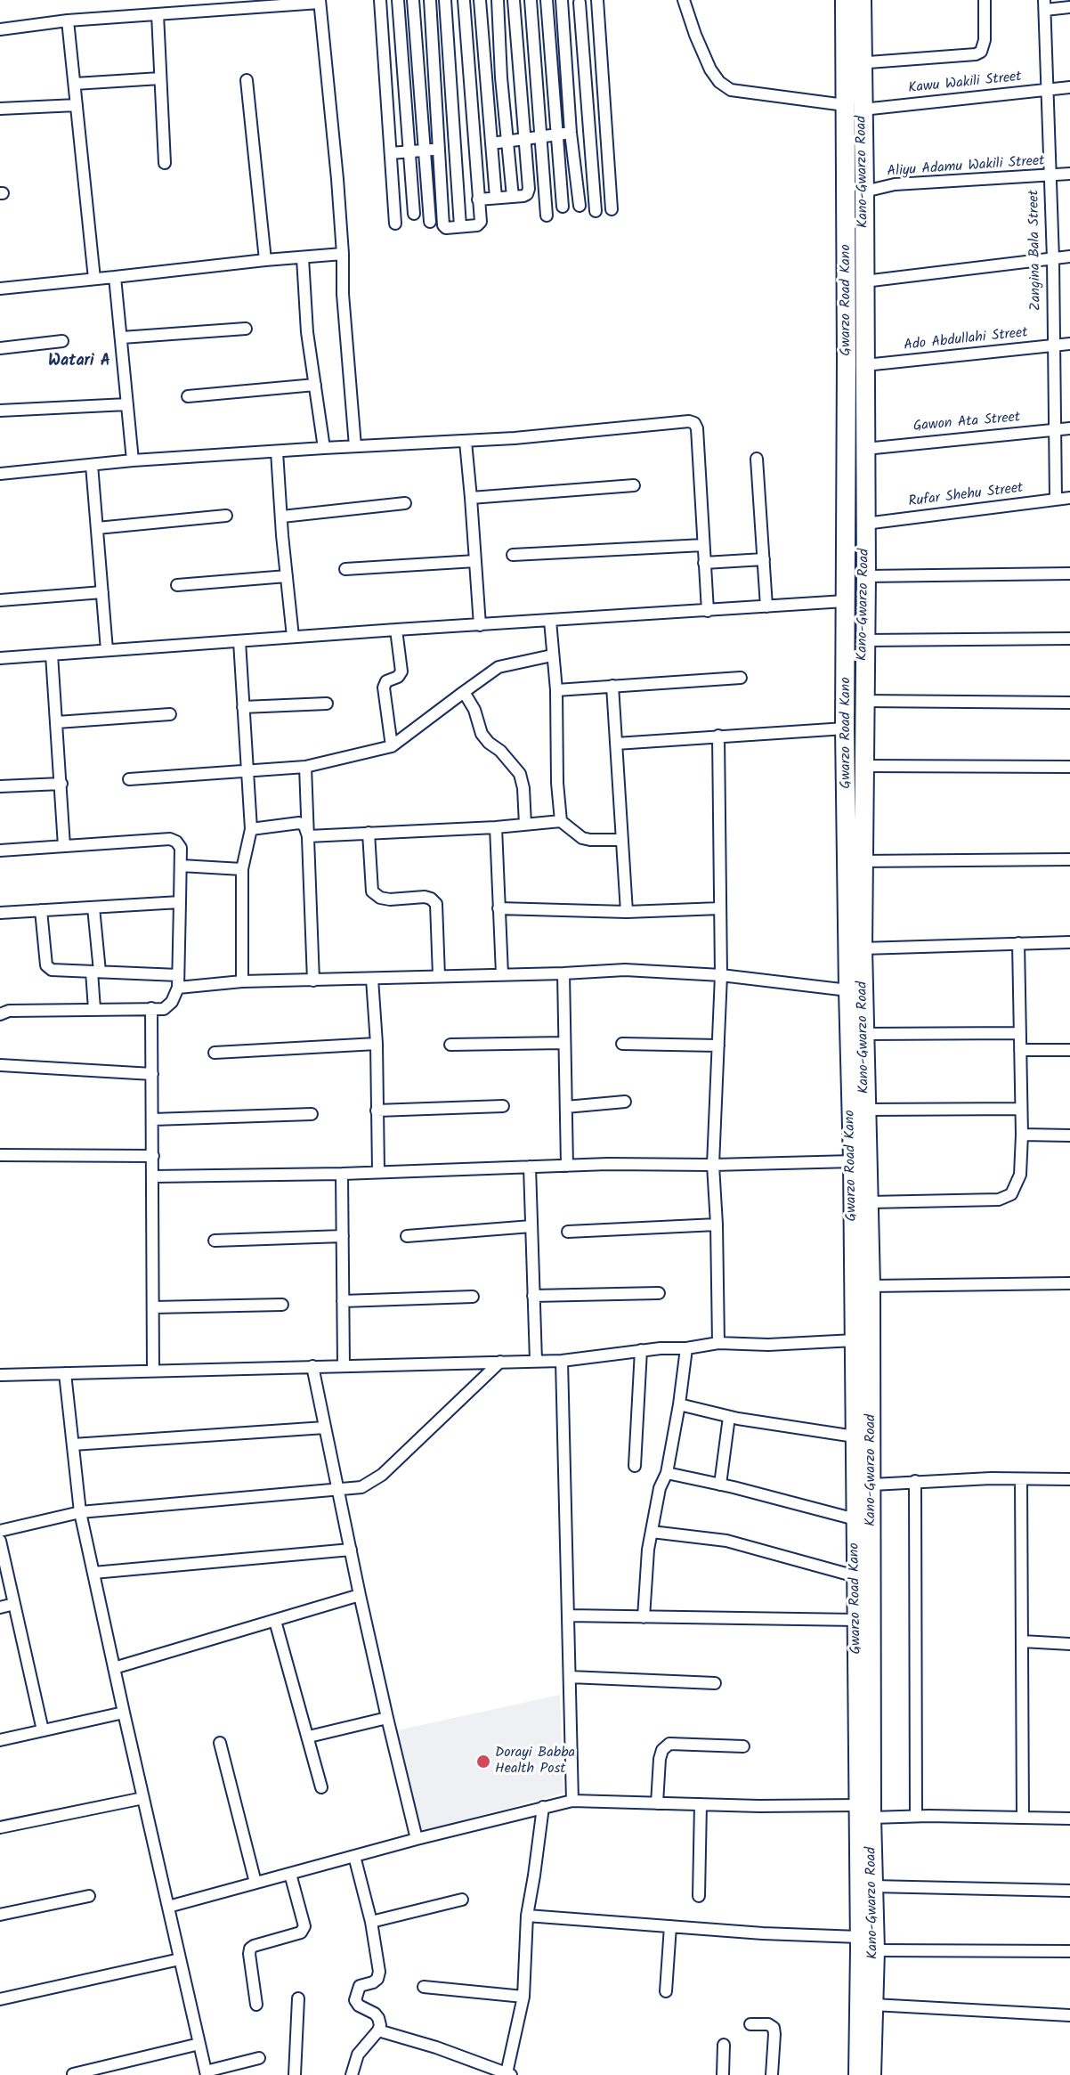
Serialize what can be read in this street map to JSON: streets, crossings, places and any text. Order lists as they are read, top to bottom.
{
  "streets": {
    "main road": ["Kano-Gwarzo Road", "Gwarzo Road Kano"],
    "street": [
      "Kawu Wakili Street",
      "Aliyu Adamu Wakili Street",
      "Zangina Bala Street",
      "Ado Abdullahi Street",
      "Gawon Ata Street",
      "Rufar Shehu Street"
    ]
  },
  "crossings": [
    ["Kawu Wakili Street", "Kano-Gwarzo Road"],
    ["Kawu Wakili Street", "Zangina Bala Street"],
    ["Aliyu Adamu Wakili Street", "Kano-Gwarzo Road"],
    ["Aliyu Adamu Wakili Street", "Zangina Bala Street"],
    ["Kano-Gwarzo Road", "Gwarzo Road Kano"],
    ["Kano-Gwarzo Road", "Ado Abdullahi Street"],
    ["Kano-Gwarzo Road", "Gawon Ata Street"],
    ["Kano-Gwarzo Road", "Rufar Shehu Street"],
    ["Zangina Bala Street", "Ado Abdullahi Street"],
    ["Zangina Bala Street", "Gawon Ata Street"],
    ["Zangina Bala Street", "Rufar Shehu Street"]
  ],
  "districts": ["Watari A"],
  "places": ["Dorayi Babba Health Post"]
}
